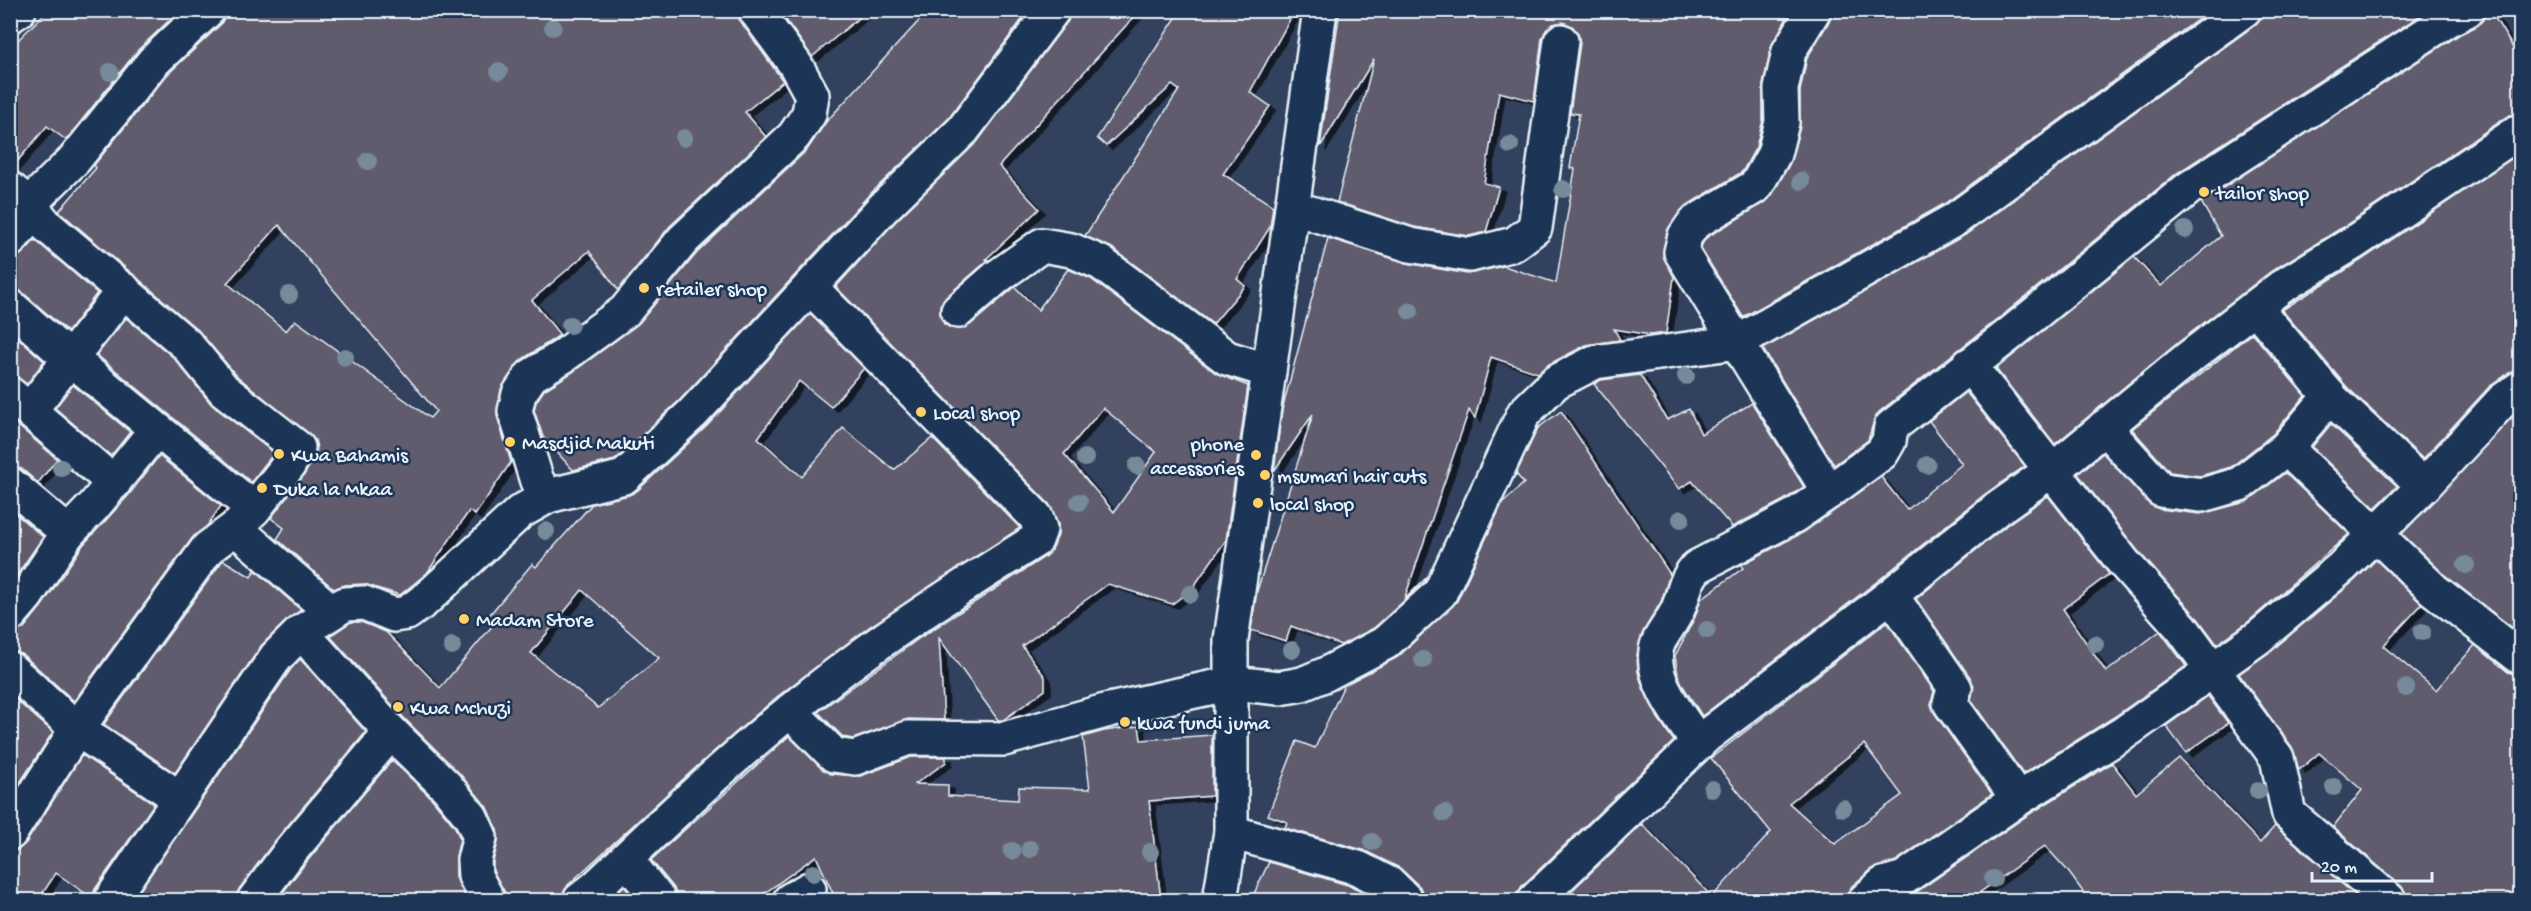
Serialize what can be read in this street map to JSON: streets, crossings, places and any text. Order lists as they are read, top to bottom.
{
  "places": [
    "tailor shop",
    "retailer shop",
    "Local shop",
    "Masdjid Makuti",
    "Kwa Bahamis",
    "phone accessories",
    "msumari hair cuts",
    "Duka la Mkaa",
    "local shop",
    "Madam Store",
    "Kwa Mchuzi",
    "kwa fundi juma"
  ],
  "scale_bar": "20 m"
}
